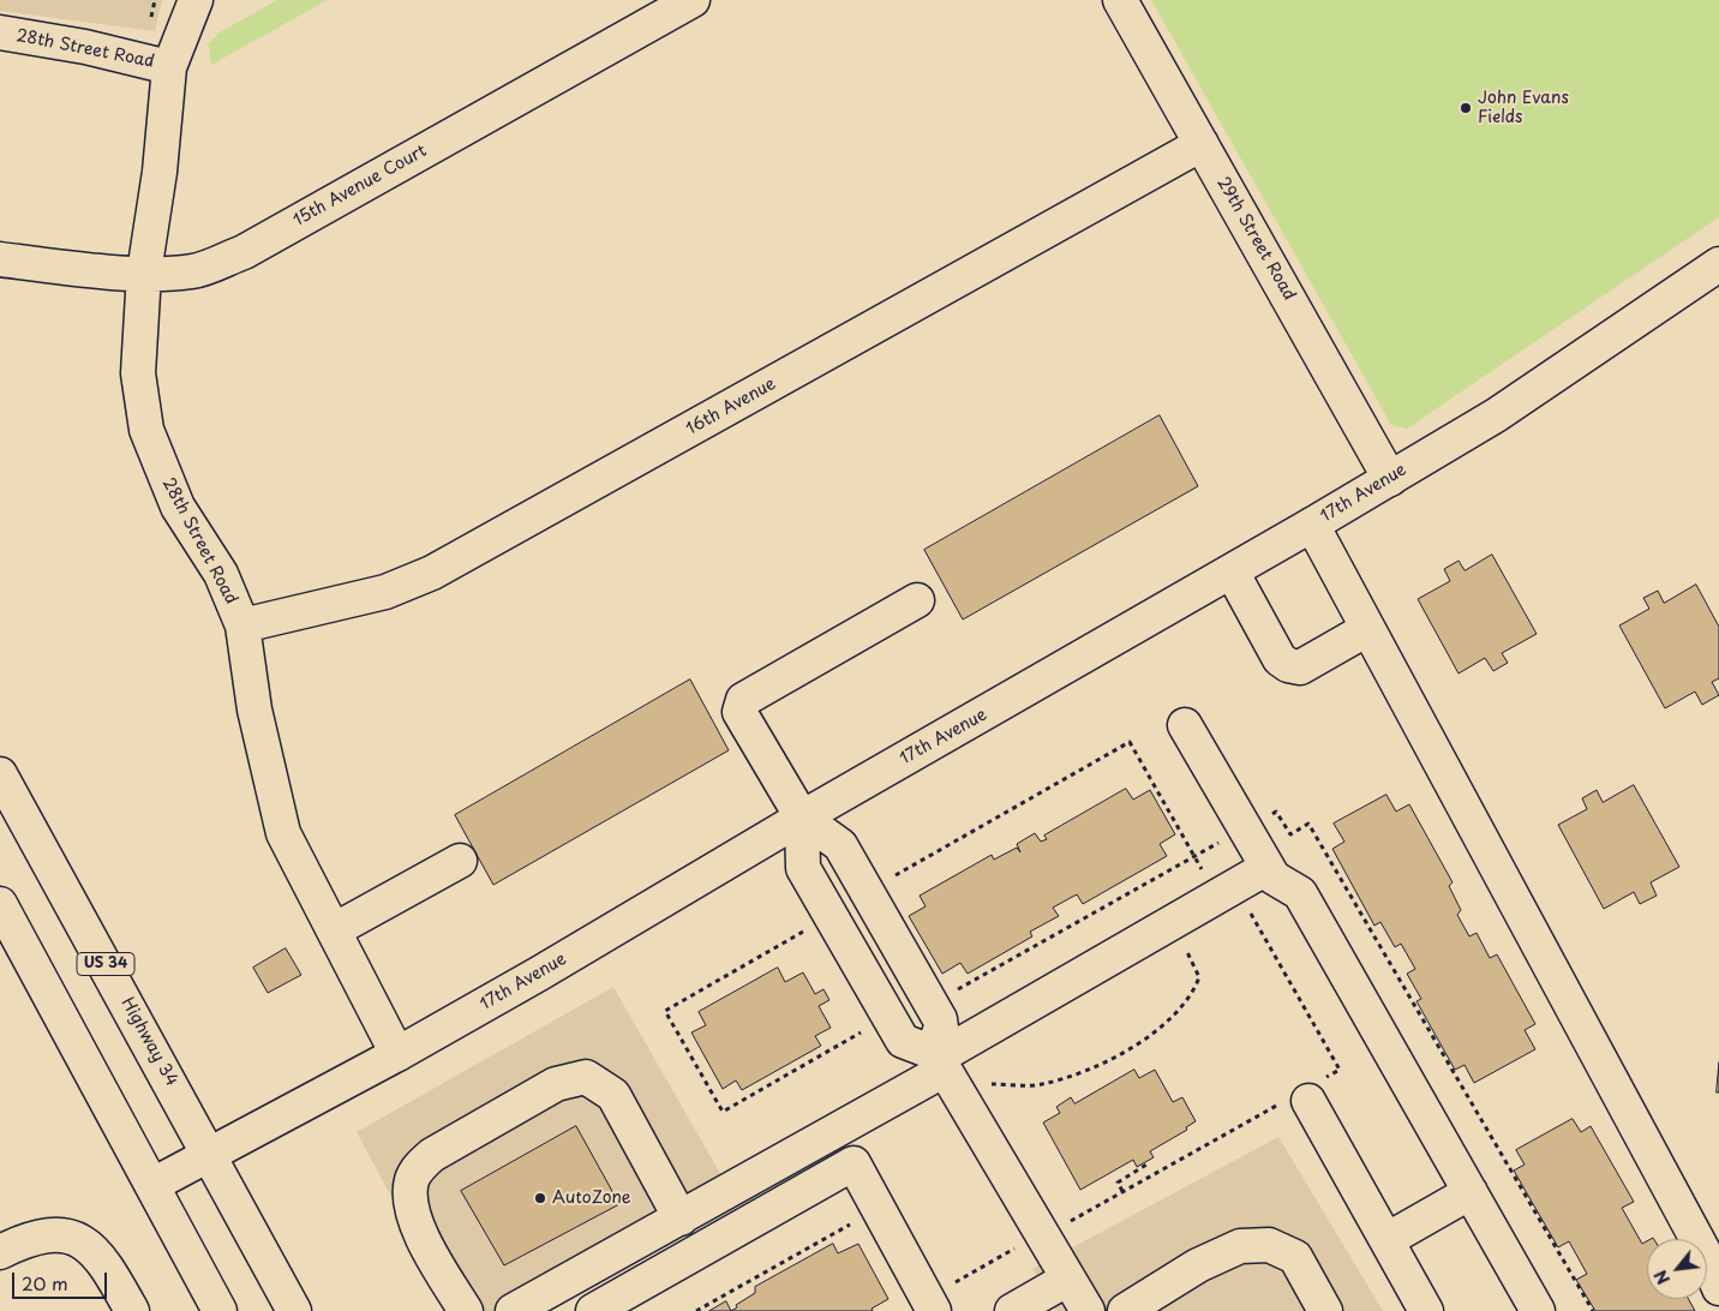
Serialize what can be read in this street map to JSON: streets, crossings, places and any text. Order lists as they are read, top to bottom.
{
  "streets": {
    "main road": [
      "28th Street Road",
      "15th Avenue Court",
      "29th Street Road",
      "16th Avenue",
      "17th Avenue",
      "US 34",
      "Highway 34"
    ]
  },
  "crossings": [
    ["28th Street Road", "15th Avenue Court"],
    ["28th Street Road", "16th Avenue"],
    ["28th Street Road", "17th Avenue"],
    ["29th Street Road", "16th Avenue"],
    ["29th Street Road", "17th Avenue"],
    ["17th Avenue", "Highway 34"]
  ],
  "places": ["John Evans Fields", "AutoZone"],
  "scale_bar": "20 m",
  "north": "bottom left"
}
